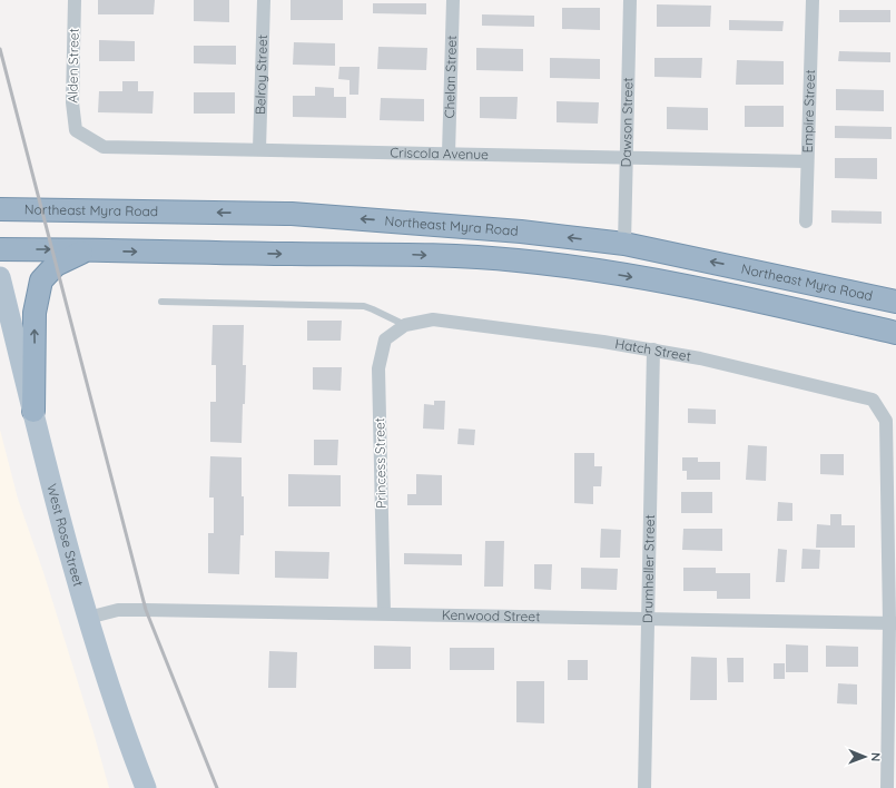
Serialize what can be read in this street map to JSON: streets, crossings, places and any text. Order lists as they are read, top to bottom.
{
  "streets": {
    "highway": ["Northeast Myra Road"],
    "main road": ["West Rose Street"],
    "street": [
      "Alden Street",
      "Belroy Street",
      "Chelan Street",
      "Empire Street",
      "Dawson Street",
      "Criscola Avenue",
      "Hatch Street",
      "Princess Street",
      "Drumheller Street",
      "Kenwood Street"
    ]
  },
  "crossings": [
    ["Alden Street", "Criscola Avenue"],
    ["Belroy Street", "Criscola Avenue"],
    ["Chelan Street", "Criscola Avenue"],
    ["Empire Street", "Criscola Avenue"],
    ["Dawson Street", "Criscola Avenue"],
    ["Dawson Street", "Northeast Myra Road"],
    ["Hatch Street", "Princess Street"],
    ["Hatch Street", "Drumheller Street"],
    ["Hatch Street", "Kenwood Street"],
    ["Princess Street", "Kenwood Street"],
    ["West Rose Street", "Kenwood Street"],
    ["Drumheller Street", "Kenwood Street"]
  ],
  "north": "right"
}
